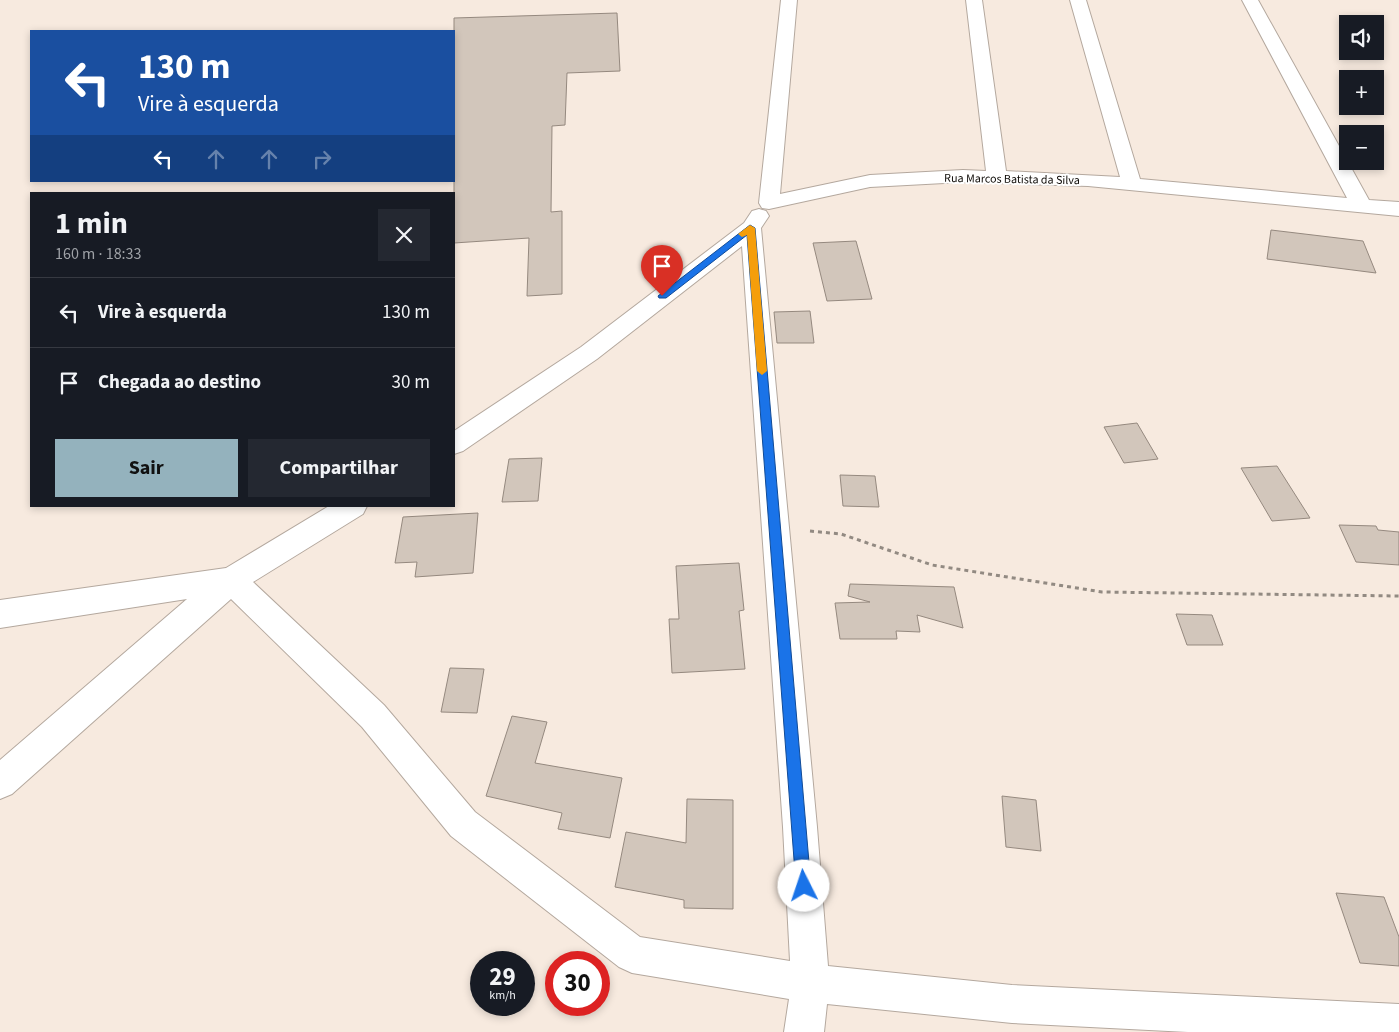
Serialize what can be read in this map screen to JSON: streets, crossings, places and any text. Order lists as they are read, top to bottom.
{
  "streets": {
    "street": ["Rua Marcos Batista da Silva"]
  },
  "page": {
    "map_buttons": ["+", "−"],
    "turn": ["130 m", "Vire à esquerda"],
    "heading": ["1 min", "160 m · 18:33"],
    "list": [
      {
        "name": "Vire à esquerda",
        "value": "130 m"
      },
      {
        "name": "Chegada ao destino",
        "value": "30 m"
      }
    ],
    "buttons": ["Sair", "Compartilhar"],
    "speed": "29 km/h",
    "limit": "30"
  }
}
